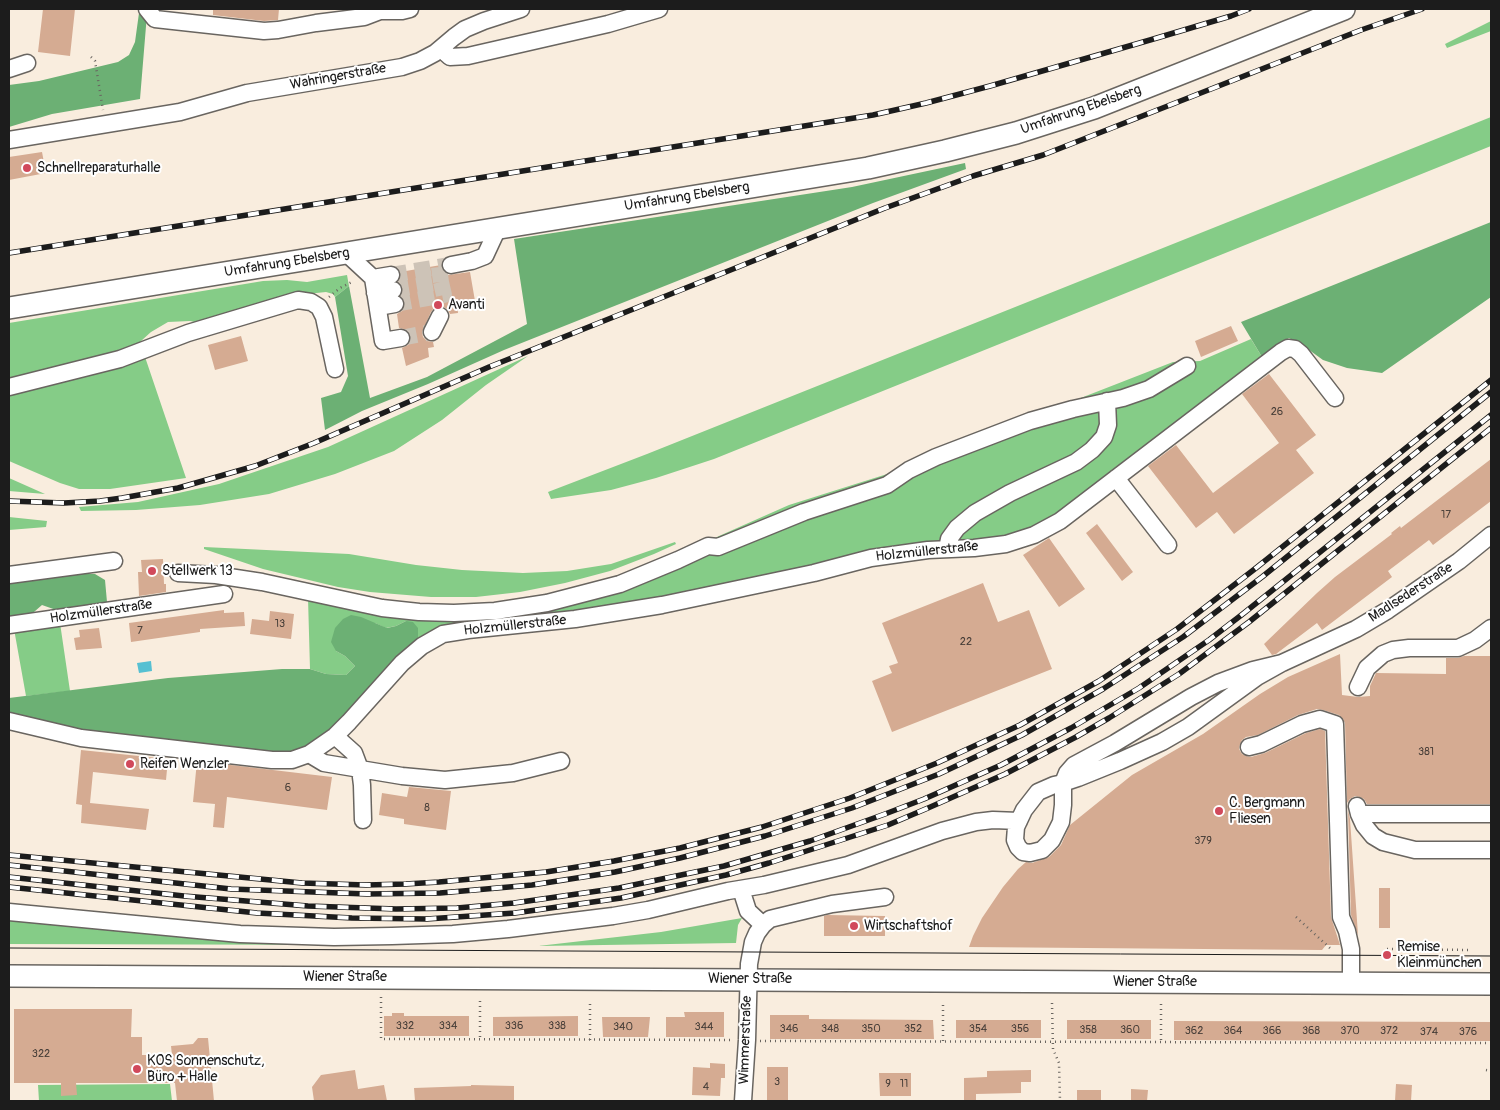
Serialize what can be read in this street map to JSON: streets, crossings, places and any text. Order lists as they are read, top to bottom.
{
  "streets": {
    "main road": ["Umfahrung Ebelsberg", "Wiener Straße"],
    "street": [
      "Wahringerstraße",
      "Holzmüllerstraße",
      "Madlsederstraße",
      "Wimmerstraße"
    ]
  },
  "crossings": [
    ["Wiener Straße", "Wimmerstraße"]
  ],
  "places": [
    "Schnellreparaturhalle",
    "Avanti",
    "Stellwerk 13",
    "Reifen Wenzler",
    "C. Bergmann Fliesen",
    "Wirtschaftshof",
    "Remise Kleinmünchen",
    "KOS Sonnenschutz, Büro + Halle"
  ],
  "house_numbers": [
    "26",
    "17",
    "13",
    "7",
    "22",
    "381",
    "6",
    "8",
    "379",
    "332",
    "334",
    "336",
    "338",
    "340",
    "344",
    "346",
    "348",
    "350",
    "352",
    "354",
    "356",
    "358",
    "360",
    "362",
    "364",
    "366",
    "368",
    "370",
    "372",
    "374",
    "376",
    "322",
    "3",
    "9",
    "11",
    "4"
  ]
}
